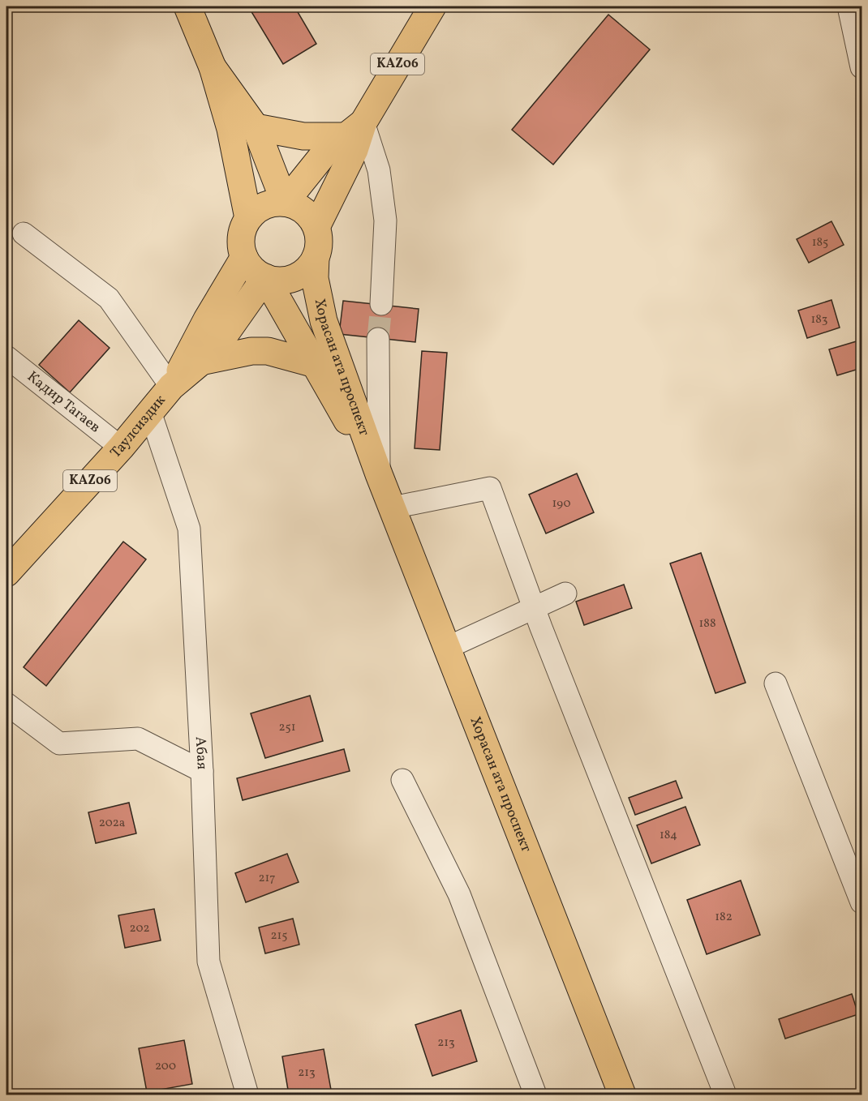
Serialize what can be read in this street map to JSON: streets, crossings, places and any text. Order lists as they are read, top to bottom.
{
  "streets": {
    "main road": ["KAZ06", "Хорасан ата проспект", "Таулсиздик"],
    "street": ["Кадир Тагаев", "Абая"]
  },
  "crossings": [
    ["KAZ06", "Хорасан ата проспект"],
    ["KAZ06", "Таулсиздик"],
    ["Хорасан ата проспект", "Таулсиздик"],
    ["Кадир Тагаев", "Таулсиздик"],
    ["Таулсиздик", "Абая"]
  ],
  "house_numbers": [
    "185",
    "183",
    "190",
    "188",
    "251",
    "202а",
    "184",
    "217",
    "182",
    "202",
    "215",
    "213",
    "200",
    "213"
  ]
}
